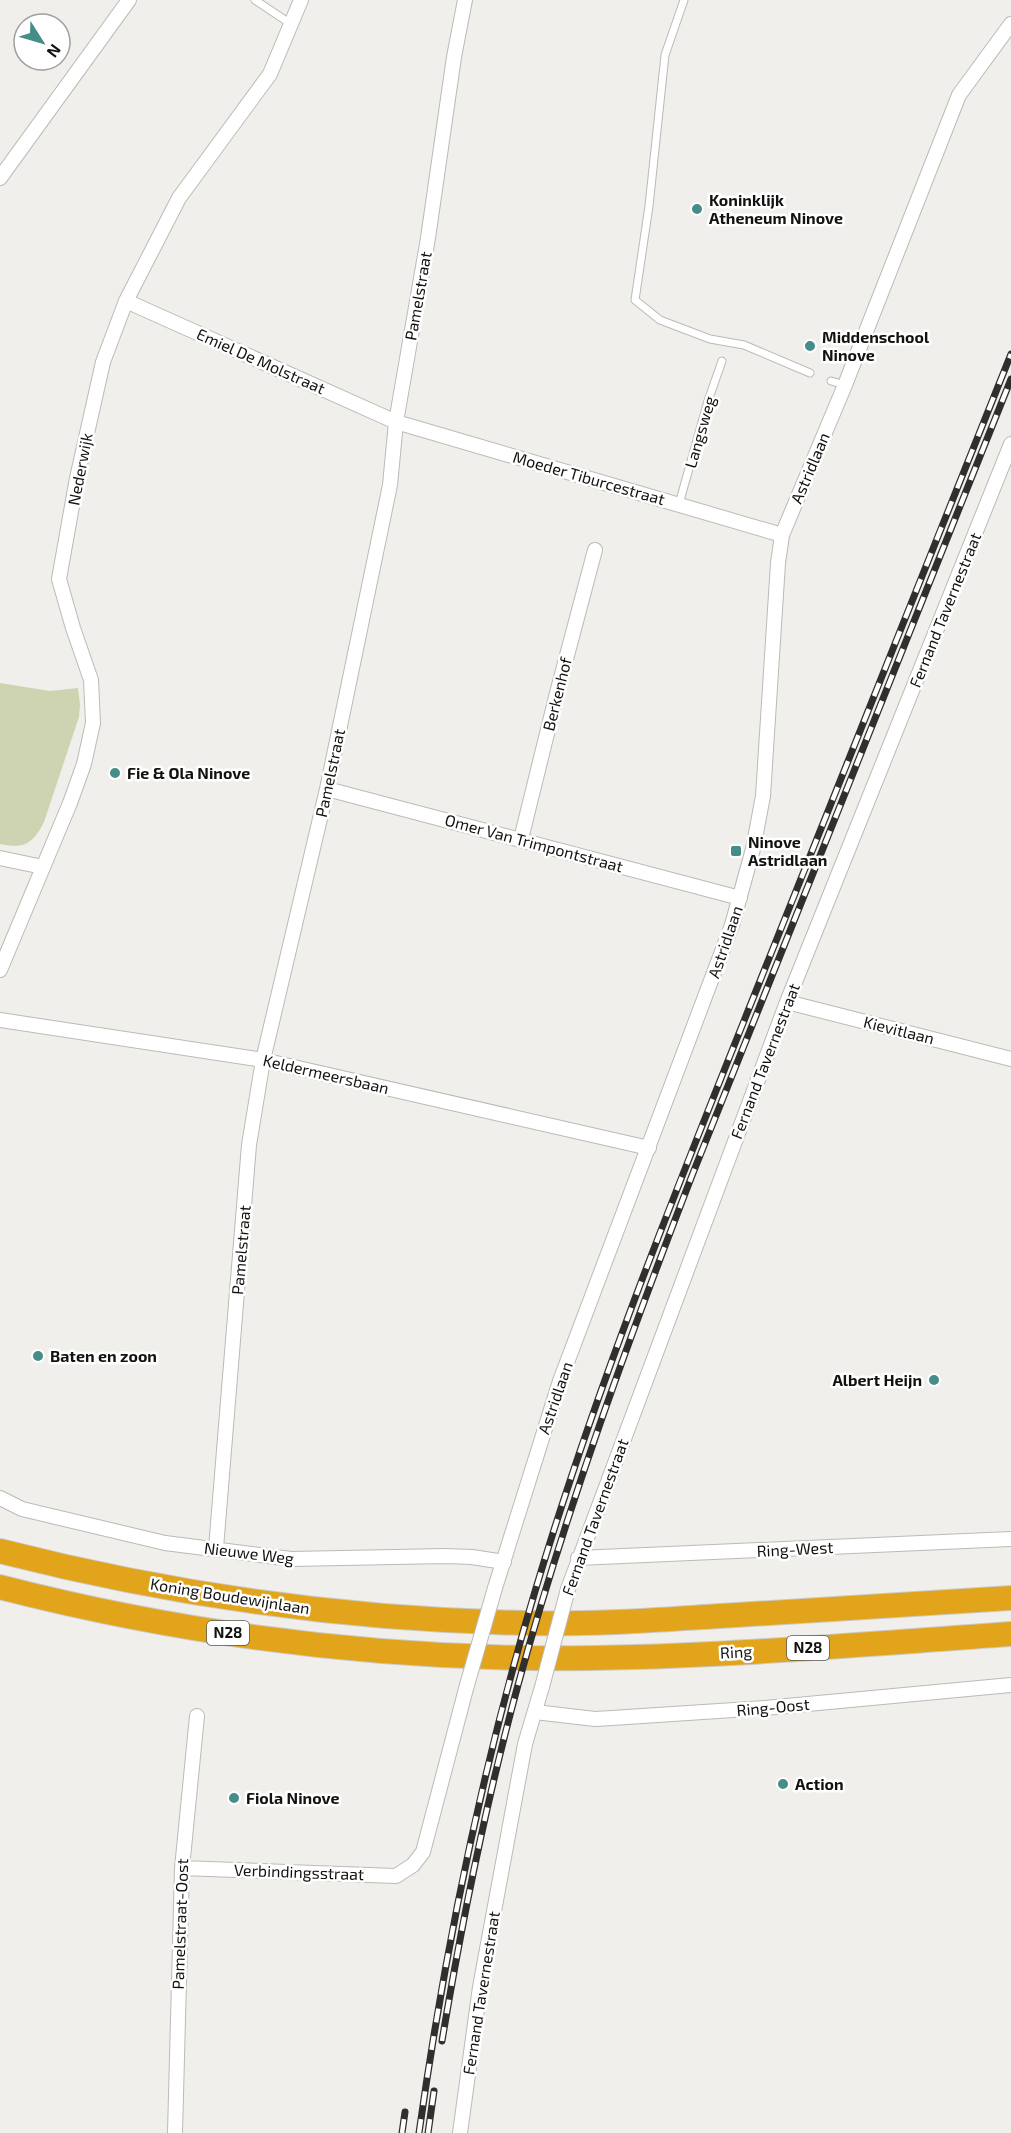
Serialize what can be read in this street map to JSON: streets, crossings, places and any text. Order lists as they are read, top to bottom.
{
  "streets": {
    "highway": ["Koning Boudewijnlaan", "N28", "Ring"],
    "street": [
      "Pamelstraat",
      "Emiel De Molstraat",
      "Astridlaan",
      "Nederwijk",
      "Moeder Tiburcestraat",
      "Fernand Tavernestraat",
      "Berkenhof",
      "Omer Van Trimpontstraat",
      "Kievitlaan",
      "Keldermeersbaan",
      "Ring-West",
      "Nieuwe Weg",
      "Ring-Oost",
      "Verbindingsstraat",
      "Pamelstraat-Oost"
    ],
    "lane": ["Langsweg"]
  },
  "crossings": [
    ["Pamelstraat", "Emiel De Molstraat"],
    ["Pamelstraat", "Moeder Tiburcestraat"],
    ["Pamelstraat", "Omer Van Trimpontstraat"],
    ["Pamelstraat", "Keldermeersbaan"],
    ["Pamelstraat", "Nieuwe Weg"],
    ["Emiel De Molstraat", "Nederwijk"],
    ["Emiel De Molstraat", "Moeder Tiburcestraat"],
    ["Langsweg", "Moeder Tiburcestraat"],
    ["Astridlaan", "Moeder Tiburcestraat"],
    ["Astridlaan", "Omer Van Trimpontstraat"],
    ["Astridlaan", "Keldermeersbaan"],
    ["Astridlaan", "Nieuwe Weg"],
    ["Astridlaan", "Verbindingsstraat"],
    ["Fernand Tavernestraat", "Kievitlaan"],
    ["Fernand Tavernestraat", "Ring-West"],
    ["Fernand Tavernestraat", "Ring-Oost"],
    ["Berkenhof", "Omer Van Trimpontstraat"],
    ["Verbindingsstraat", "Pamelstraat-Oost"]
  ],
  "places": {
    "other": [
      "Koninklijk Atheneum Ninove",
      "Middenschool Ninove",
      "Fie & Ola Ninove",
      "Baten en zoon",
      "Albert Heijn",
      "Action",
      "Fiola Ninove"
    ],
    "transit": ["Ninove Astridlaan"]
  },
  "north": "bottom right"
}
